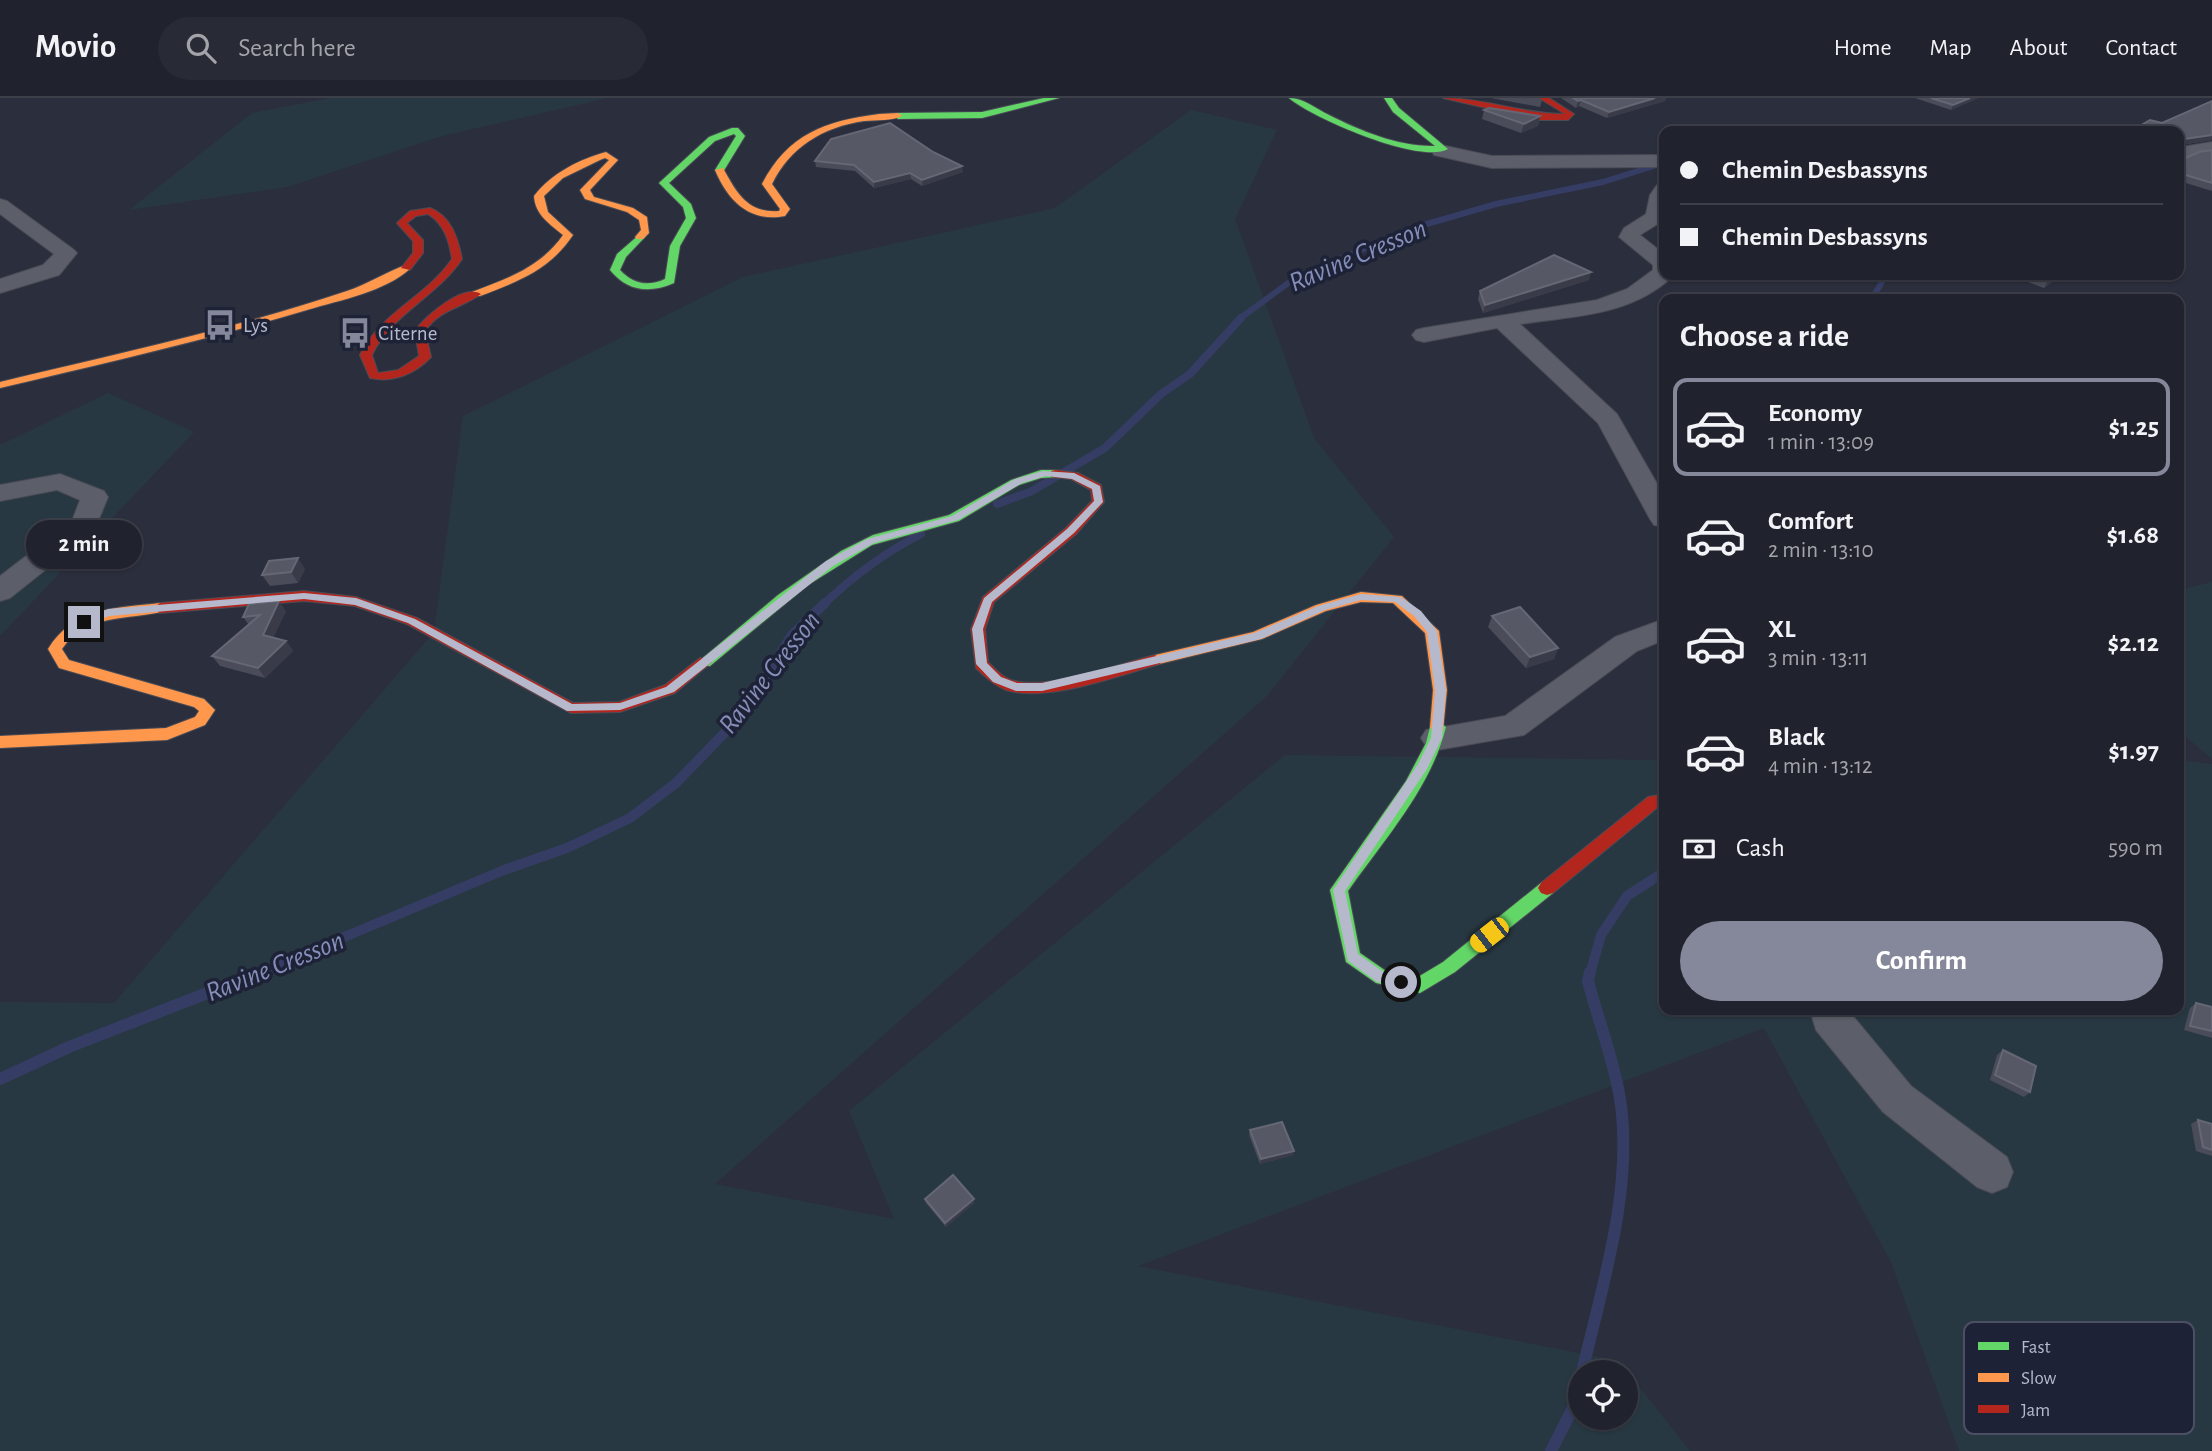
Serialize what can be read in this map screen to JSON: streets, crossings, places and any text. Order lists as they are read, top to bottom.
{
  "water": ["Ravine Cresson"],
  "places": {
    "bus stop": ["Lys", "Citerne"]
  },
  "legend": ["Fast", "Slow", "Jam"],
  "page": {
    "header": "Movio",
    "search": "Search here",
    "nav": [
      "Home",
      "Map",
      "About",
      "Contact"
    ],
    "banner": ["Chemin Desbassyns", "Chemin Desbassyns"],
    "heading": "Choose a ride",
    "list": [
      {
        "name": "Economy",
        "note": "1 min · 13:09",
        "value": "$1.25"
      },
      {
        "name": "Comfort",
        "note": "2 min · 13:10",
        "value": "$1.68"
      },
      {
        "name": "XL",
        "note": "3 min · 13:11",
        "value": "$2.12"
      },
      {
        "name": "Black",
        "note": "4 min · 13:12",
        "value": "$1.97"
      }
    ],
    "bubble": "2 min",
    "pay": ["Cash", "590 m"],
    "buttons": "Confirm"
  }
}
